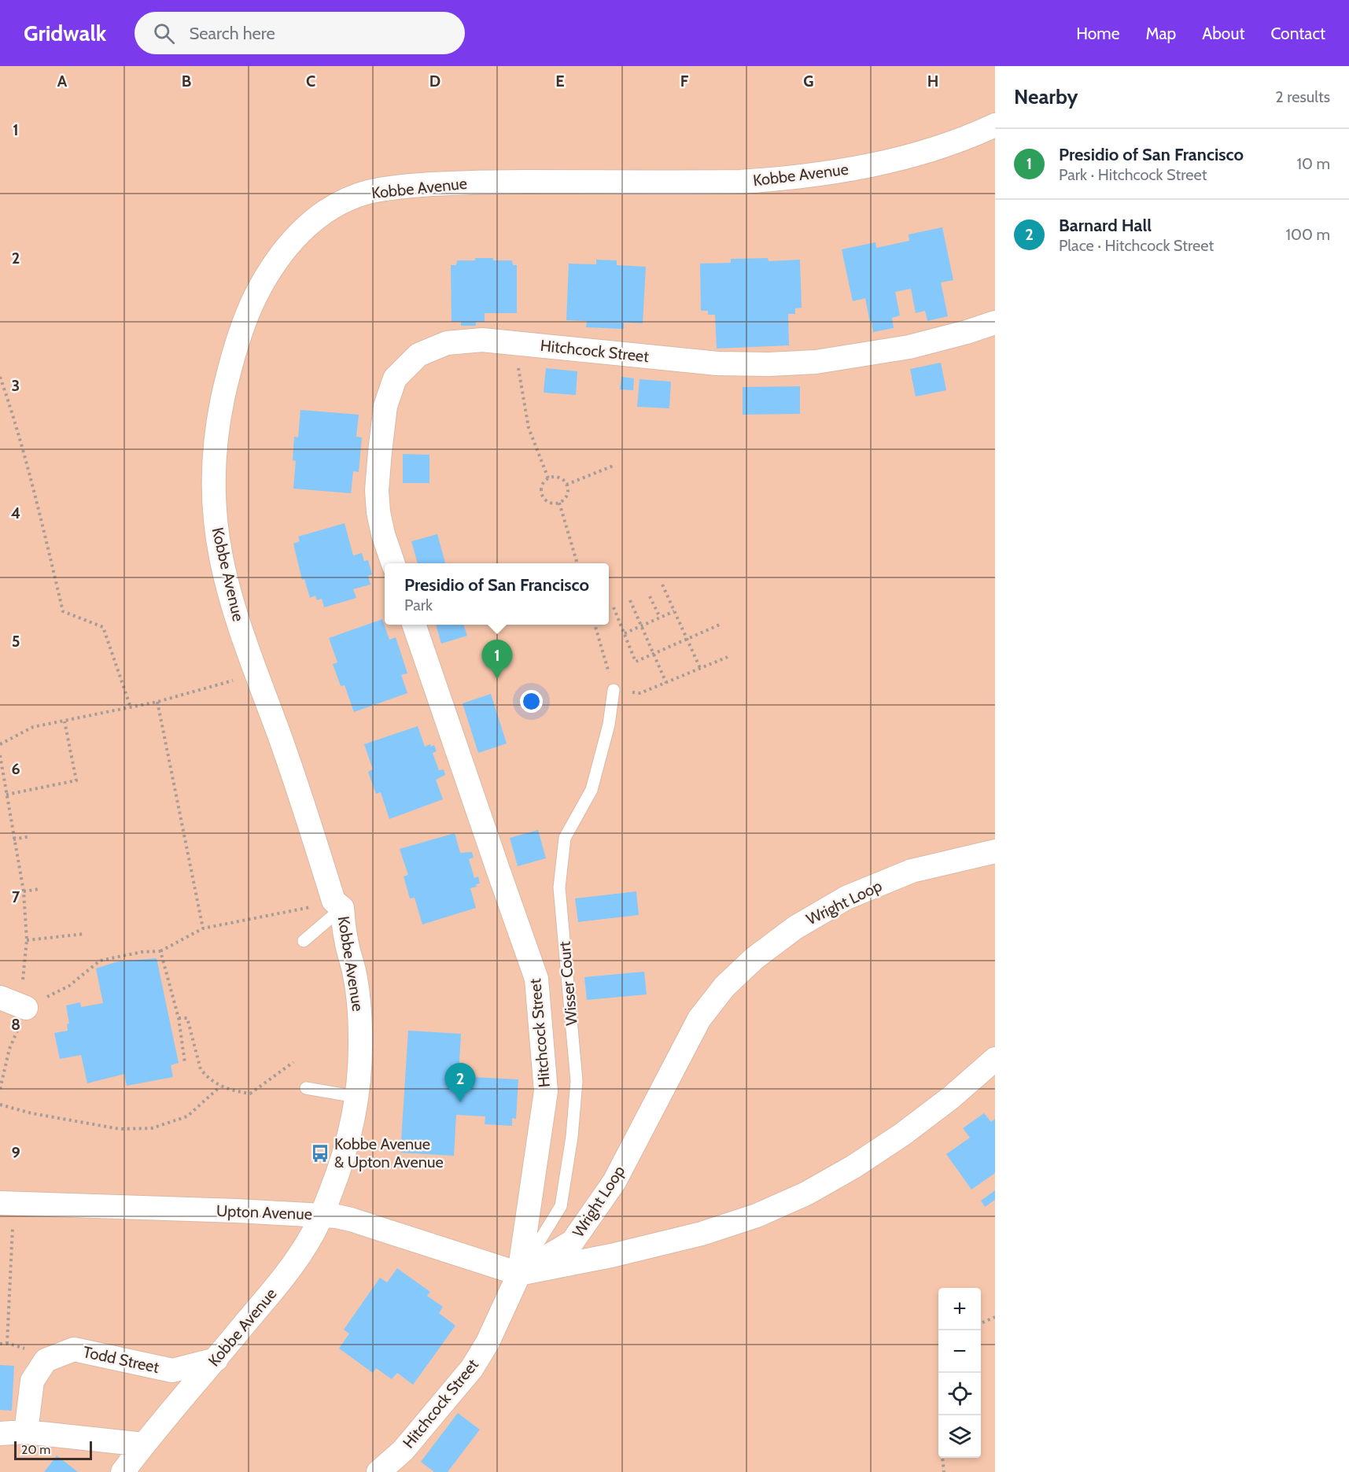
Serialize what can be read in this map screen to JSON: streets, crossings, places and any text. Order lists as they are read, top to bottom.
{
  "streets": {
    "street": [
      "Kobbe Avenue",
      "Hitchcock Street",
      "Wright Loop",
      "Upton Avenue",
      "Todd Street"
    ],
    "lane": ["Wisser Court"]
  },
  "crossings": [
    ["Kobbe Avenue", "Upton Avenue"],
    ["Kobbe Avenue", "Todd Street"],
    ["Hitchcock Street", "Wright Loop"],
    ["Hitchcock Street", "Wisser Court"],
    ["Hitchcock Street", "Upton Avenue"],
    ["Wright Loop", "Wisser Court"],
    ["Wright Loop", "Upton Avenue"],
    ["Wisser Court", "Upton Avenue"]
  ],
  "places": {
    "bus stop": ["Kobbe Avenue & Upton Avenue"]
  },
  "scale_bar": "20 m",
  "page": {
    "header": "Gridwalk",
    "search": "Search here",
    "nav": [
      "Home",
      "Map",
      "About",
      "Contact"
    ],
    "heading": ["Nearby", "2 results"],
    "list": [
      {
        "mark": "1",
        "name": "Presidio of San Francisco",
        "note": "Park · Hitchcock Street",
        "value": "10 m"
      },
      {
        "mark": "2",
        "name": "Barnard Hall",
        "note": "Place · Hitchcock Street",
        "value": "100 m"
      }
    ],
    "popup": ["Presidio of San Francisco", "Park"],
    "pins": ["1", "2"],
    "map_buttons": ["+", "−"],
    "scale": "20 m"
  },
  "grid": {
    "columns": [
      "A",
      "B",
      "C",
      "D",
      "E",
      "F",
      "G",
      "H"
    ],
    "rows": [
      "1",
      "2",
      "3",
      "4",
      "5",
      "6",
      "7",
      "8",
      "9"
    ]
  }
}
